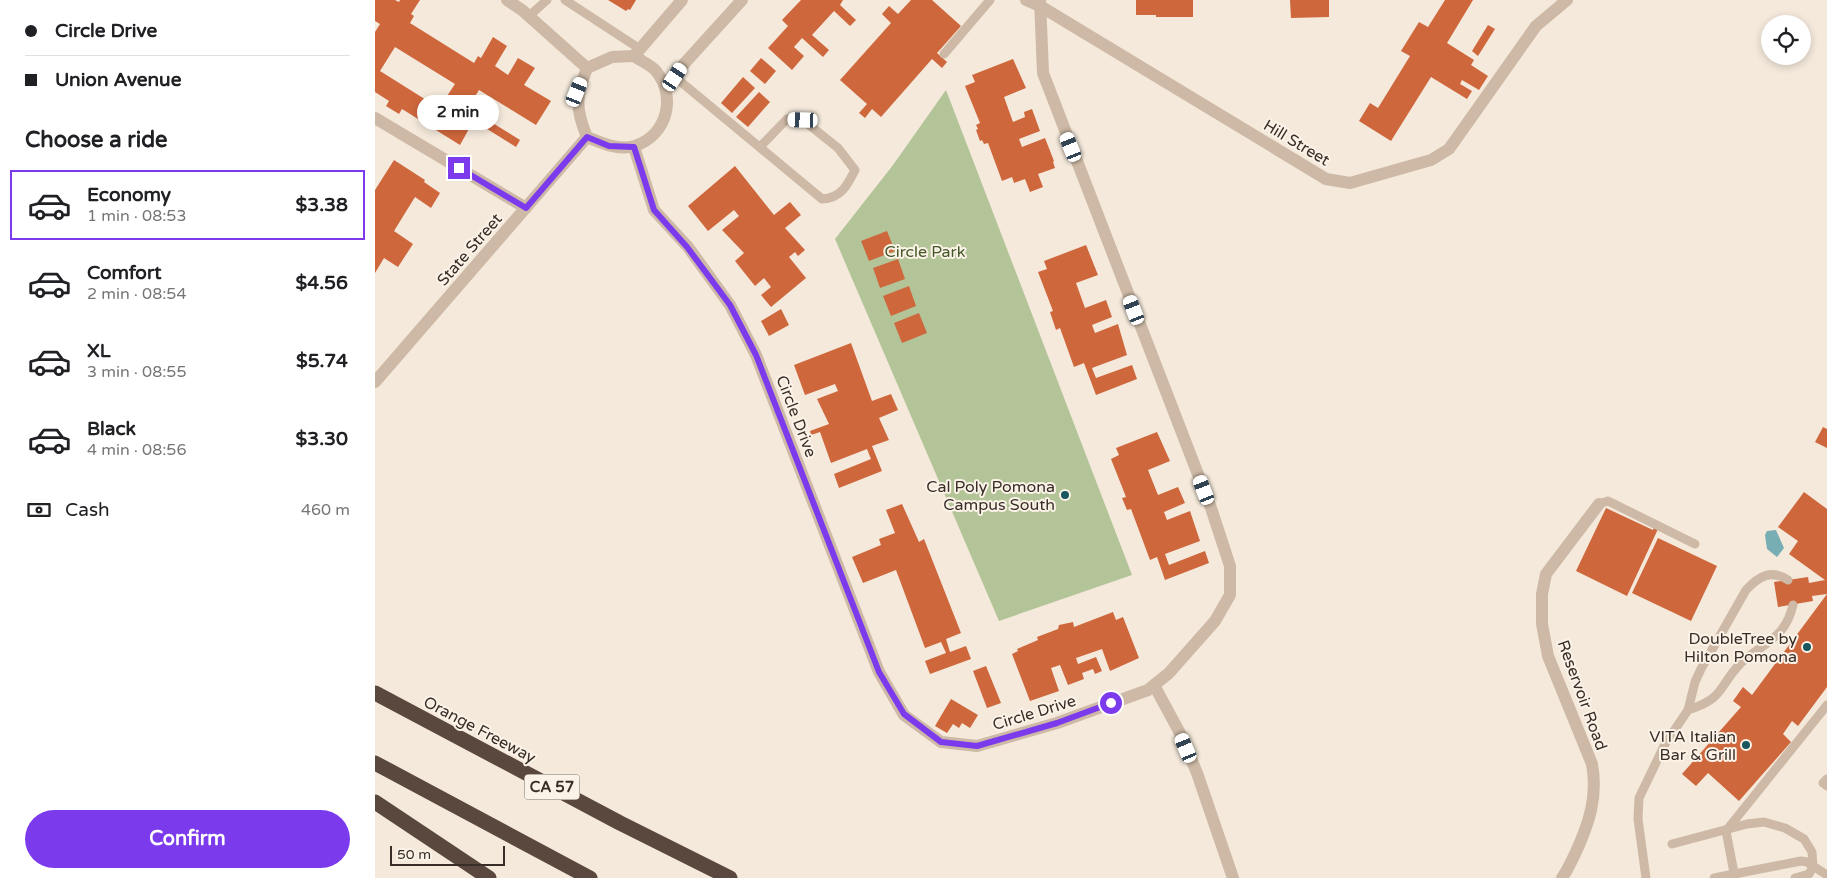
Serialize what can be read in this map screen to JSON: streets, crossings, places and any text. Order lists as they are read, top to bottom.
{
  "streets": {
    "highway": ["Orange Freeway", "CA 57"],
    "street": [
      "Hill Street",
      "State Street",
      "Circle Drive",
      "Reservoir Road"
    ]
  },
  "crossings": [
    ["Hill Street", "Circle Drive"],
    ["State Street", "Circle Drive"]
  ],
  "parks": ["Circle Park"],
  "places": ["Cal Poly Pomona Campus South", "DoubleTree by Hilton Pomona", "VITA Italian Bar & Grill"],
  "scale_bar": "50 m",
  "page": {
    "banner": ["Circle Drive", "Union Avenue"],
    "bubble": "2 min",
    "heading": "Choose a ride",
    "list": [
      {
        "name": "Economy",
        "note": "1 min · 08:53",
        "value": "$3.38"
      },
      {
        "name": "Comfort",
        "note": "2 min · 08:54",
        "value": "$4.56"
      },
      {
        "name": "XL",
        "note": "3 min · 08:55",
        "value": "$5.74"
      },
      {
        "name": "Black",
        "note": "4 min · 08:56",
        "value": "$3.30"
      }
    ],
    "pay": ["Cash", "460 m"],
    "buttons": "Confirm",
    "scale": "50 m"
  }
}
